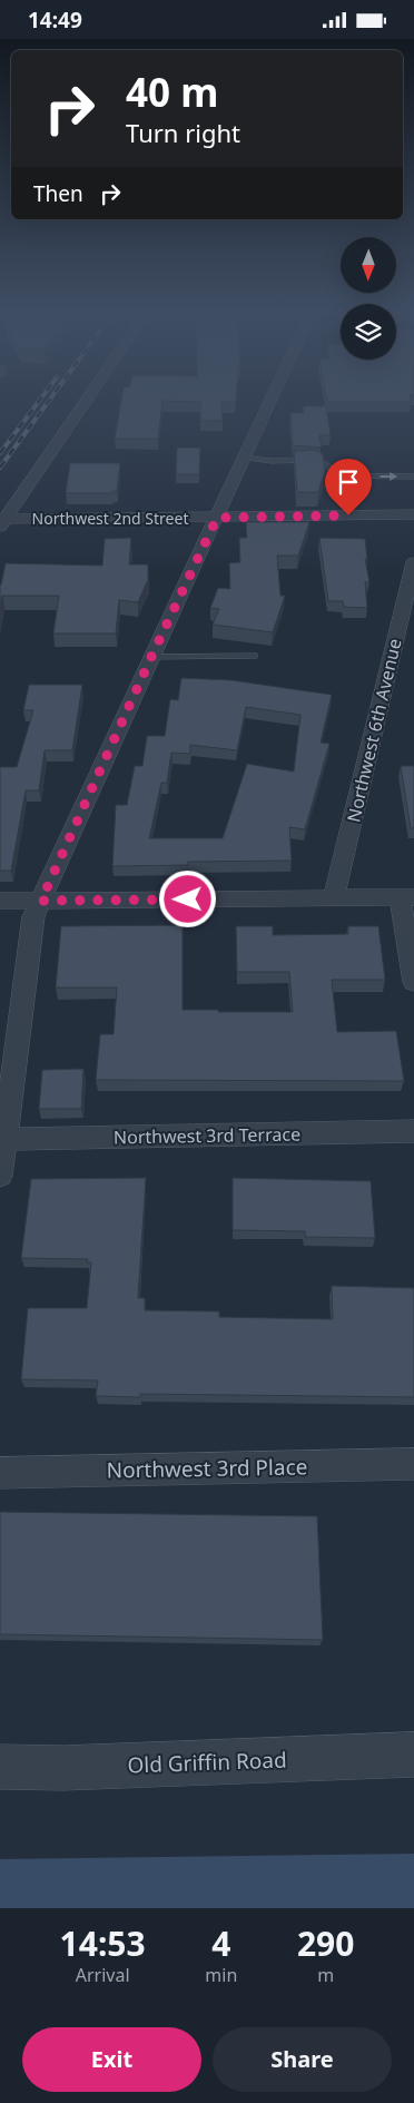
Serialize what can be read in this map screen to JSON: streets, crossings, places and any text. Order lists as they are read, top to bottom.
{
  "streets": {
    "street": [
      "Northwest 2nd Street",
      "Northwest 6th Avenue",
      "Northwest 3rd Terrace",
      "Northwest 3rd Place",
      "Old Griffin Road"
    ]
  },
  "north": "bottom",
  "page": {
    "status": "14:49",
    "turn": ["40 m", "Turn right"],
    "then": "Then",
    "eta": [
      "14:53",
      "Arrival",
      "4",
      "min",
      "290",
      "m"
    ],
    "buttons": ["Exit", "Share"]
  }
}
